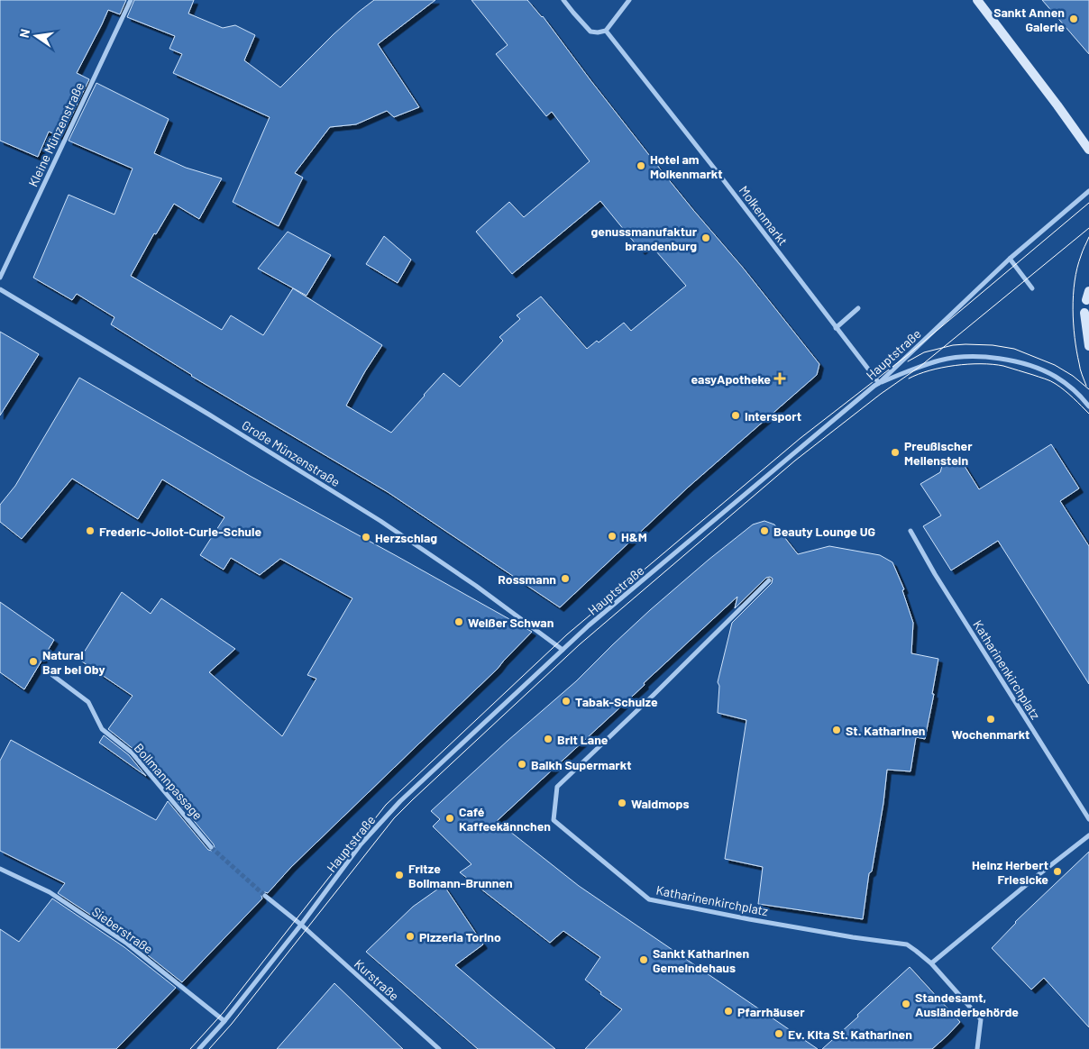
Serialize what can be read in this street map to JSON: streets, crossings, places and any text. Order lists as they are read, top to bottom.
{
  "streets": {
    "street": [
      "Kleine Münzenstraße",
      "Molkenmarkt",
      "Hauptstraße",
      "Große Münzenstraße",
      "Katharinenkirchplatz",
      "Bollmannpassage",
      "Sieberstraße",
      "Kurstraße"
    ]
  },
  "crossings": [
    ["Molkenmarkt", "Hauptstraße"],
    ["Hauptstraße", "Große Münzenstraße"],
    ["Hauptstraße", "Sieberstraße"],
    ["Hauptstraße", "Kurstraße"]
  ],
  "places": {
    "other": [
      "Sankt Annen Galerie",
      "Hotel am Molkenmarkt",
      "genussmanufaktur brandenburg",
      "Intersport",
      "Preußischer Meilenstein",
      "Frederic-Joliot-Curie-Schule",
      "Beauty Lounge UG",
      "H&M",
      "Herzschlag",
      "Rossmann",
      "Weißer Schwan",
      "Natural Bar bei Oby",
      "Tabak-Schulze",
      "Wochenmarkt",
      "St. Katharinen",
      "Brit Lane",
      "Balkh Supermarkt",
      "Waldmops",
      "Café Kaffeekännchen",
      "Heinz Herbert Friesicke",
      "Fritze Bollmann-Brunnen",
      "Pizzeria Torino",
      "Sankt Katharinen Gemeindehaus",
      "Standesamt, Ausländerbehörde",
      "Pfarrhäuser",
      "Ev. Kita St. Katharinen"
    ],
    "health": ["easyApotheke"]
  },
  "north": "left"
}
